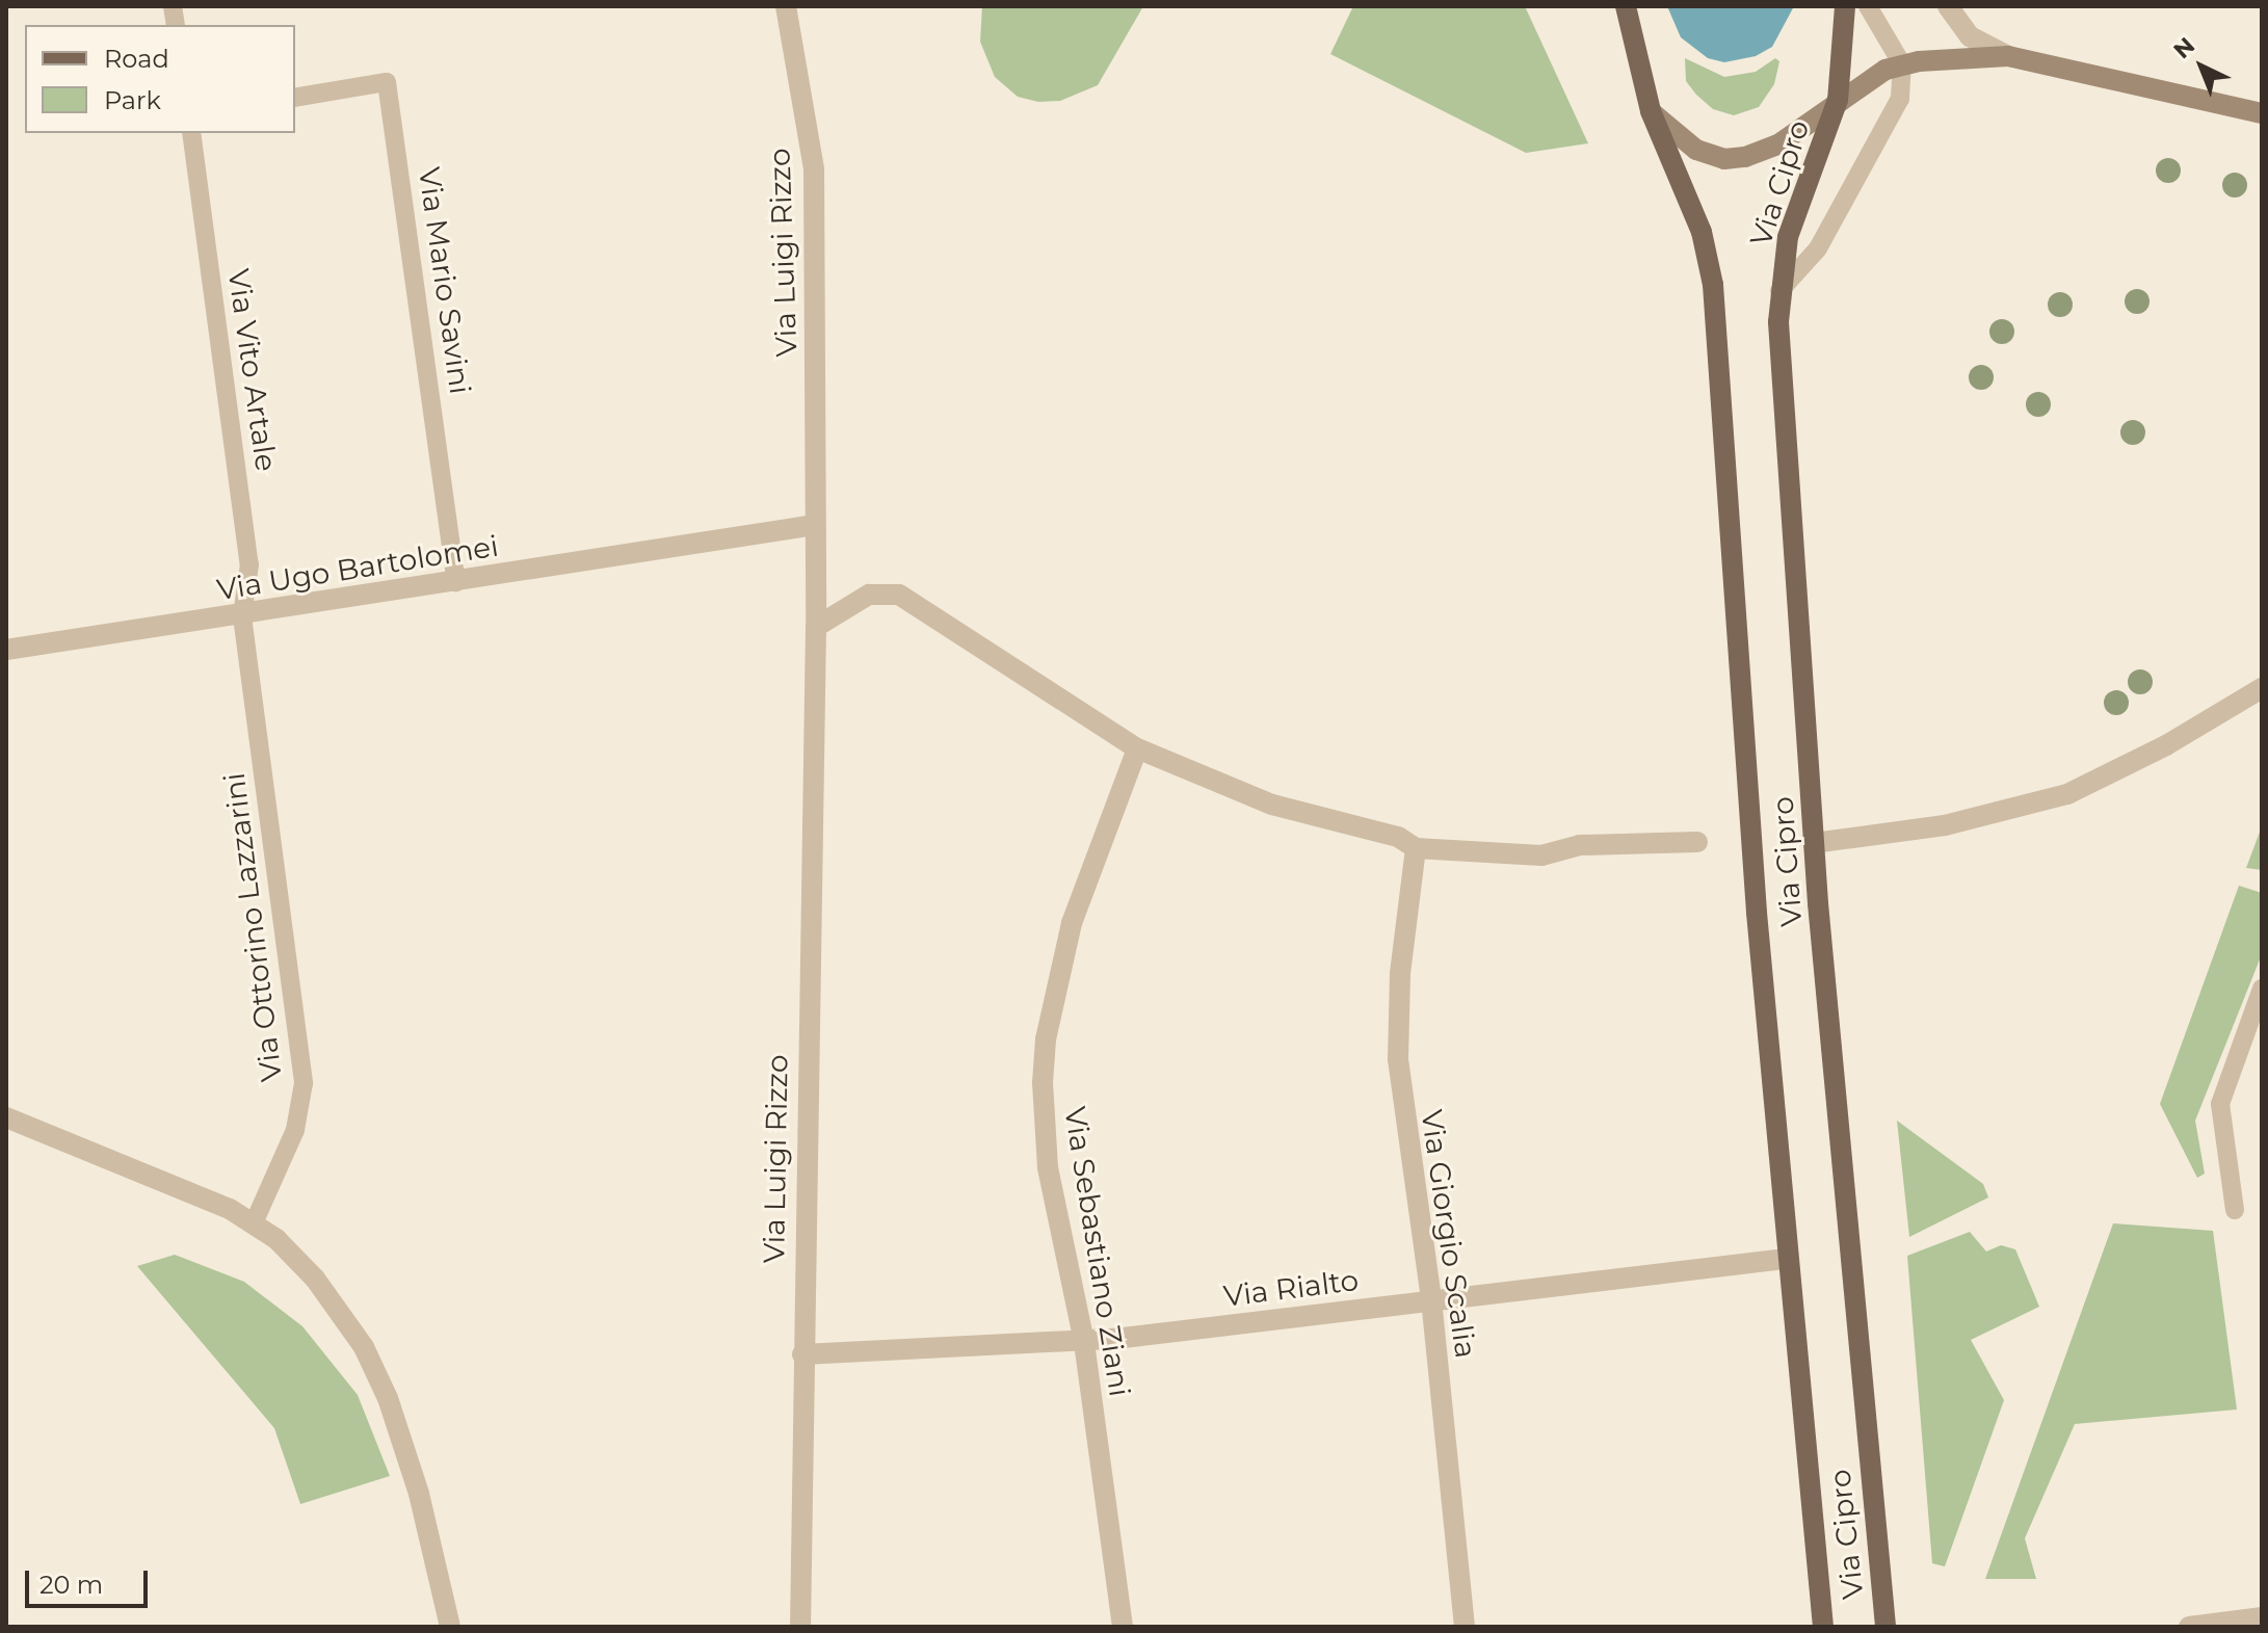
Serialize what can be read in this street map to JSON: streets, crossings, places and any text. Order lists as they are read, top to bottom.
{
  "streets": {
    "main road": ["Via Cipro"],
    "street": [
      "Via Luigi Rizzo",
      "Via Ugo Bartolomei",
      "Via Giorgio Scalia",
      "Via Sebastiano Ziani",
      "Via Rialto"
    ],
    "lane": ["Via Mario Savini", "Via Vito Artale", "Via Ottorino Lazzarini"]
  },
  "crossings": [
    ["Via Cipro", "Via Rialto"],
    ["Via Luigi Rizzo", "Via Ugo Bartolomei"],
    ["Via Luigi Rizzo", "Via Rialto"],
    ["Via Mario Savini", "Via Ugo Bartolomei"],
    ["Via Vito Artale", "Via Ugo Bartolomei"],
    ["Via Vito Artale", "Via Ottorino Lazzarini"],
    ["Via Ugo Bartolomei", "Via Ottorino Lazzarini"],
    ["Via Giorgio Scalia", "Via Rialto"],
    ["Via Sebastiano Ziani", "Via Rialto"]
  ],
  "legend": ["Road", "Park"],
  "scale_bar": "20 m",
  "north": "top left"
}
